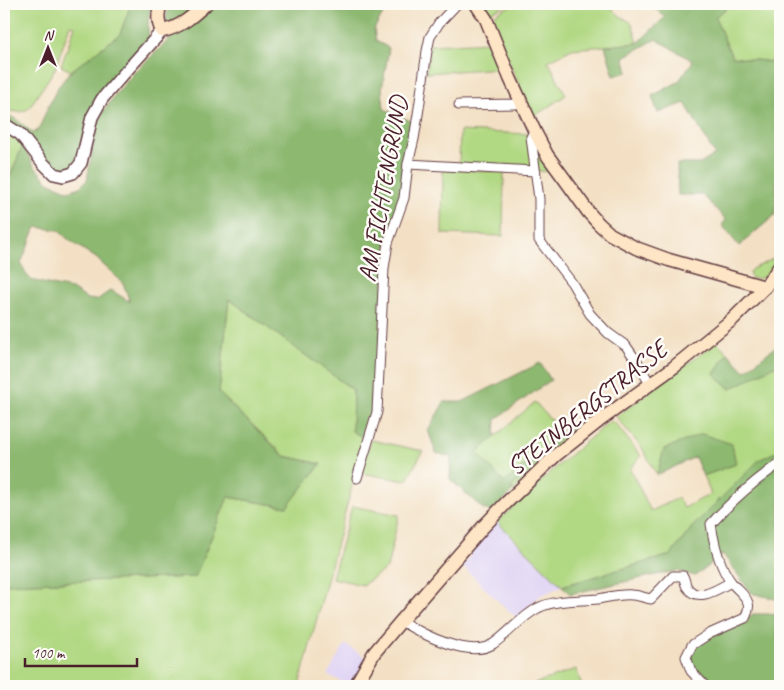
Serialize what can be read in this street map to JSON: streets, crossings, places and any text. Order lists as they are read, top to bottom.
{
  "streets": {
    "main road": ["STEINBERGSTRASSE"],
    "street": ["AM FICHTENGRUND"]
  },
  "scale_bar": "100 m",
  "north": "top"
}
